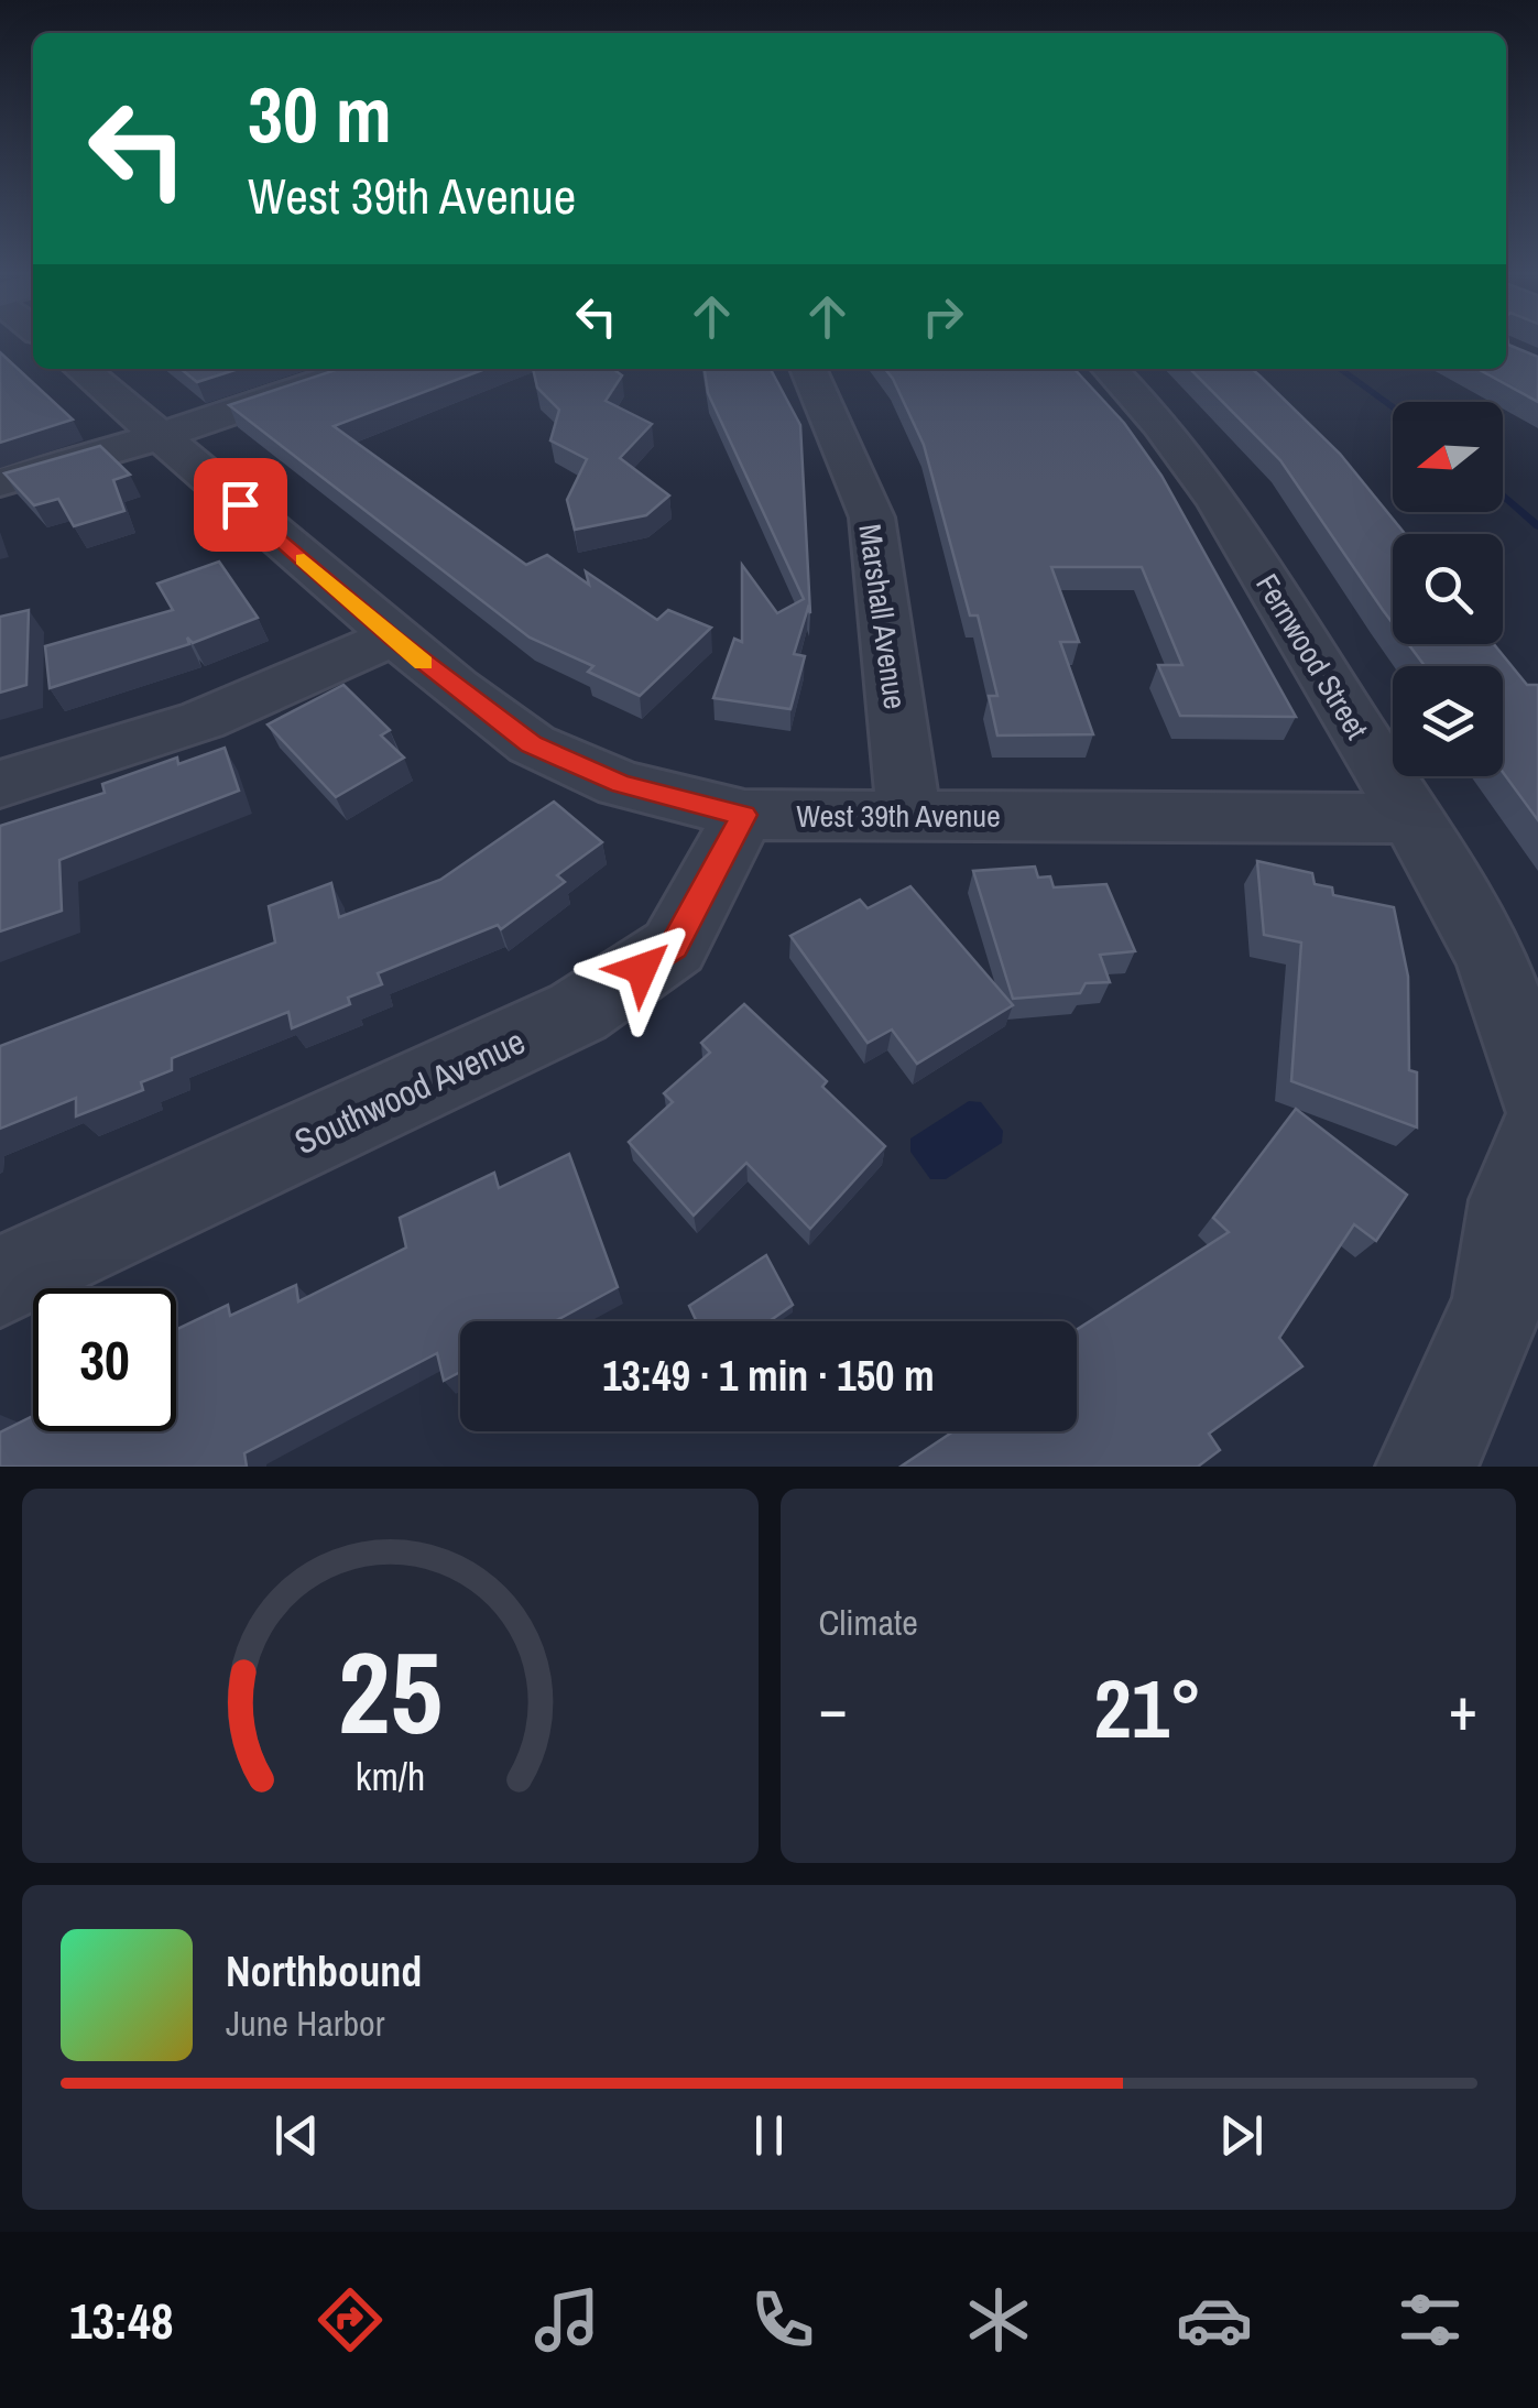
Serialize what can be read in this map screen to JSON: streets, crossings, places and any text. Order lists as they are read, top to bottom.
{
  "streets": {
    "street": [
      "Marshall Avenue",
      "Fernwood Street",
      "West 39th Avenue",
      "Southwood Avenue"
    ]
  },
  "crossings": [
    ["Marshall Avenue", "West 39th Avenue"],
    ["Fernwood Street", "West 39th Avenue"],
    ["West 39th Avenue", "Southwood Avenue"]
  ],
  "north": "left",
  "page": {
    "turn": ["30 m", "West 39th Avenue"],
    "limit": "30",
    "trip": "13:49 · 1 min · 150 m",
    "tile": "Climate",
    "heat": ["−", "21°", "+"],
    "song": ["Northbound", "June Harbor"],
    "tabs": "13:48",
    "gauge": ["25", "km/h"]
  }
}
